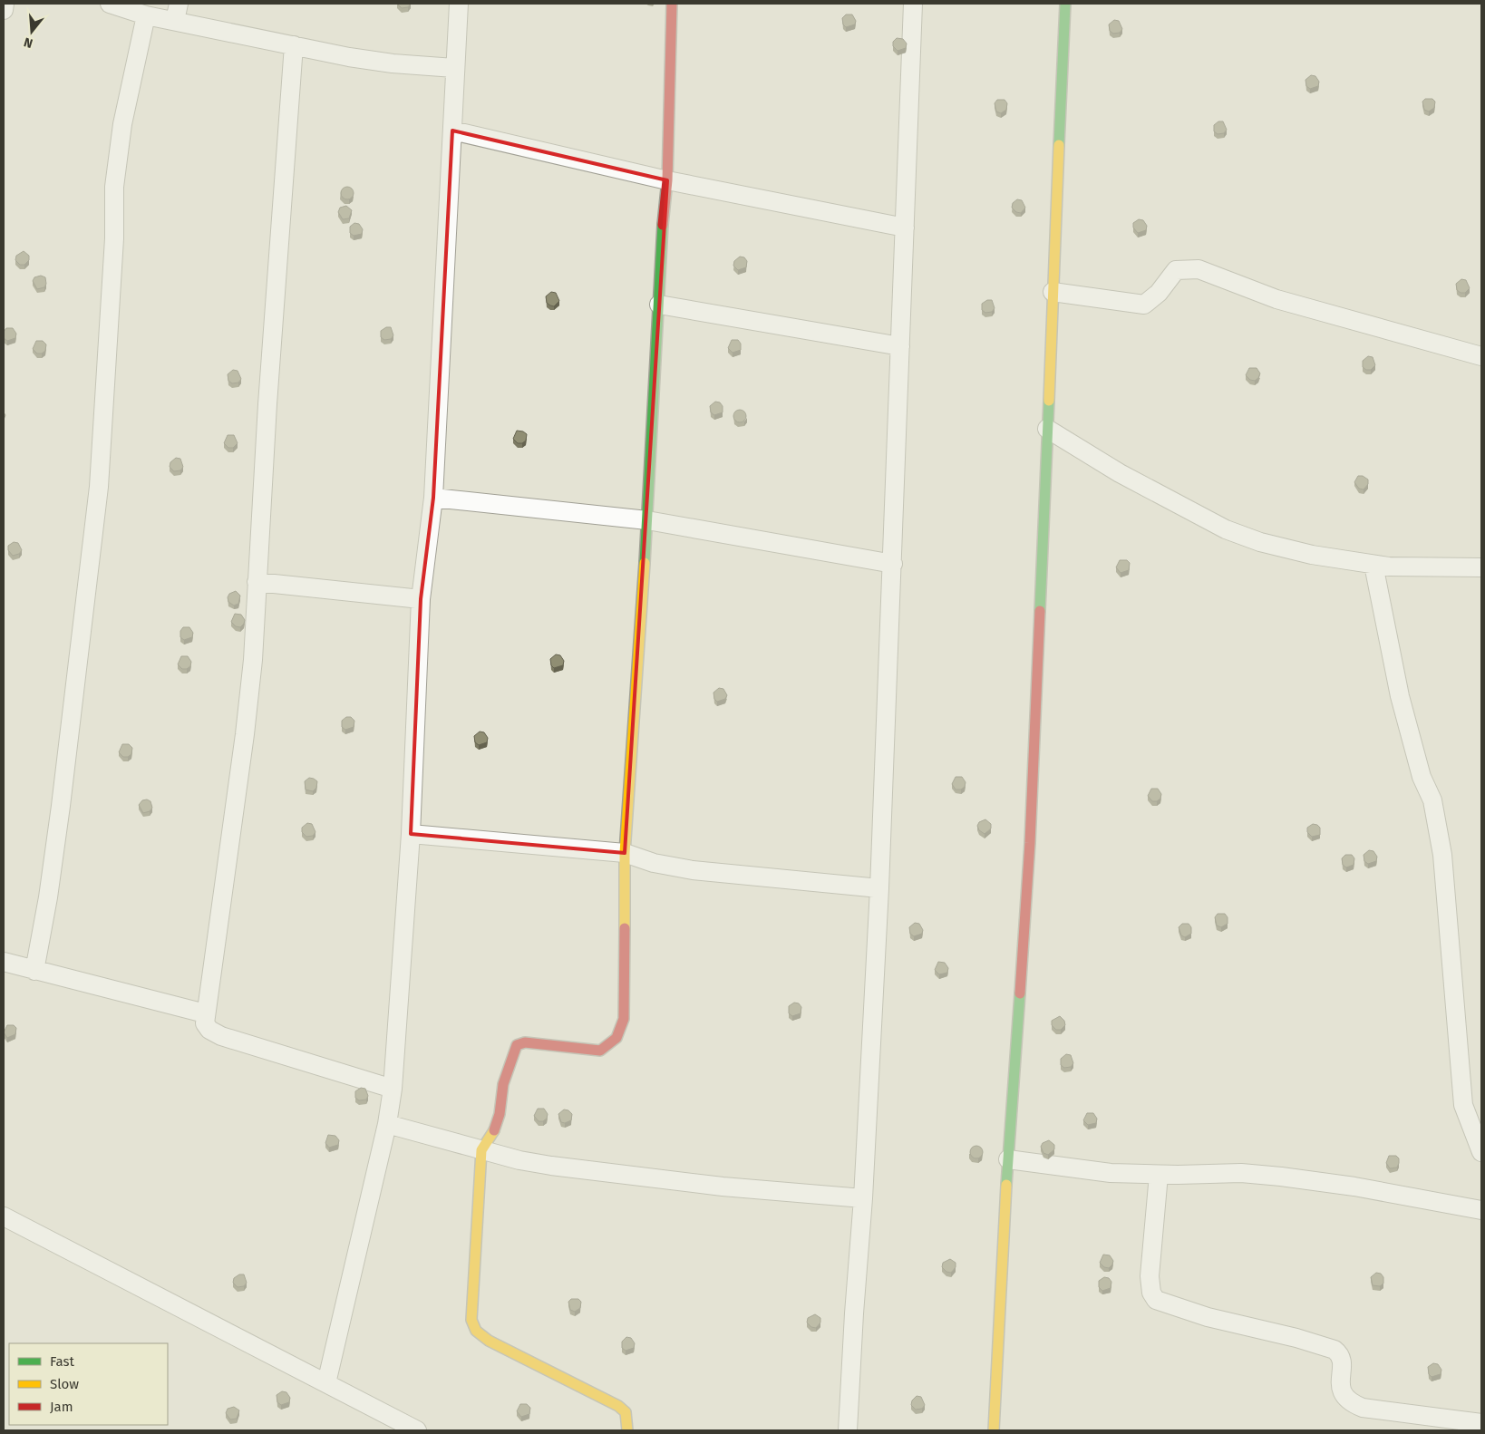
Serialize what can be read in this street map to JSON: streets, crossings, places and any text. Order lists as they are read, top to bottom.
{
  "legend": ["Fast", "Slow", "Jam"],
  "north": "bottom"
}
